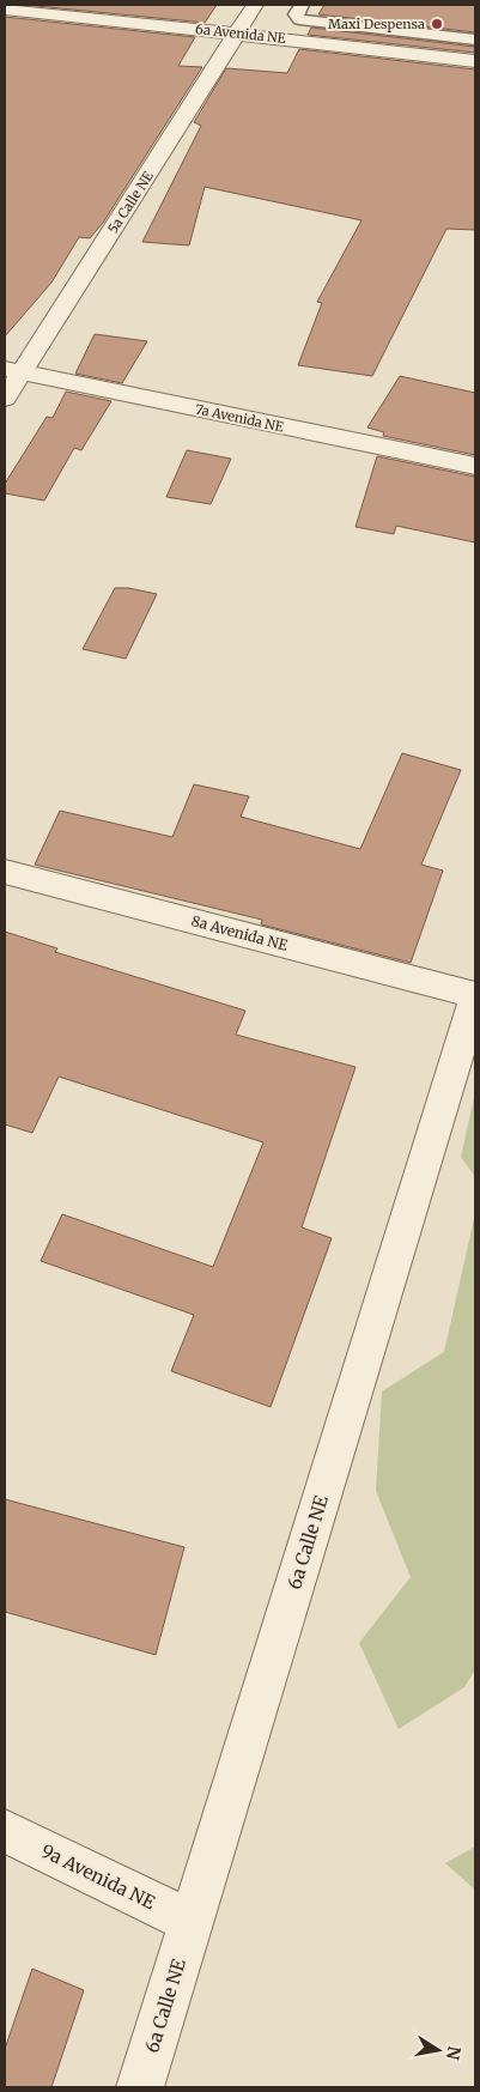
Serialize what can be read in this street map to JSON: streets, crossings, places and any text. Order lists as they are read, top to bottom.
{
  "streets": {
    "street": [
      "6a Avenida NE",
      "5a Calle NE",
      "7a Avenida NE",
      "8a Avenida NE",
      "6a Calle NE",
      "9a Avenida NE"
    ]
  },
  "crossings": [
    ["6a Avenida NE", "5a Calle NE"],
    ["5a Calle NE", "7a Avenida NE"],
    ["8a Avenida NE", "6a Calle NE"],
    ["6a Calle NE", "9a Avenida NE"]
  ],
  "places": ["Maxi Despensa"],
  "north": "right"
}
